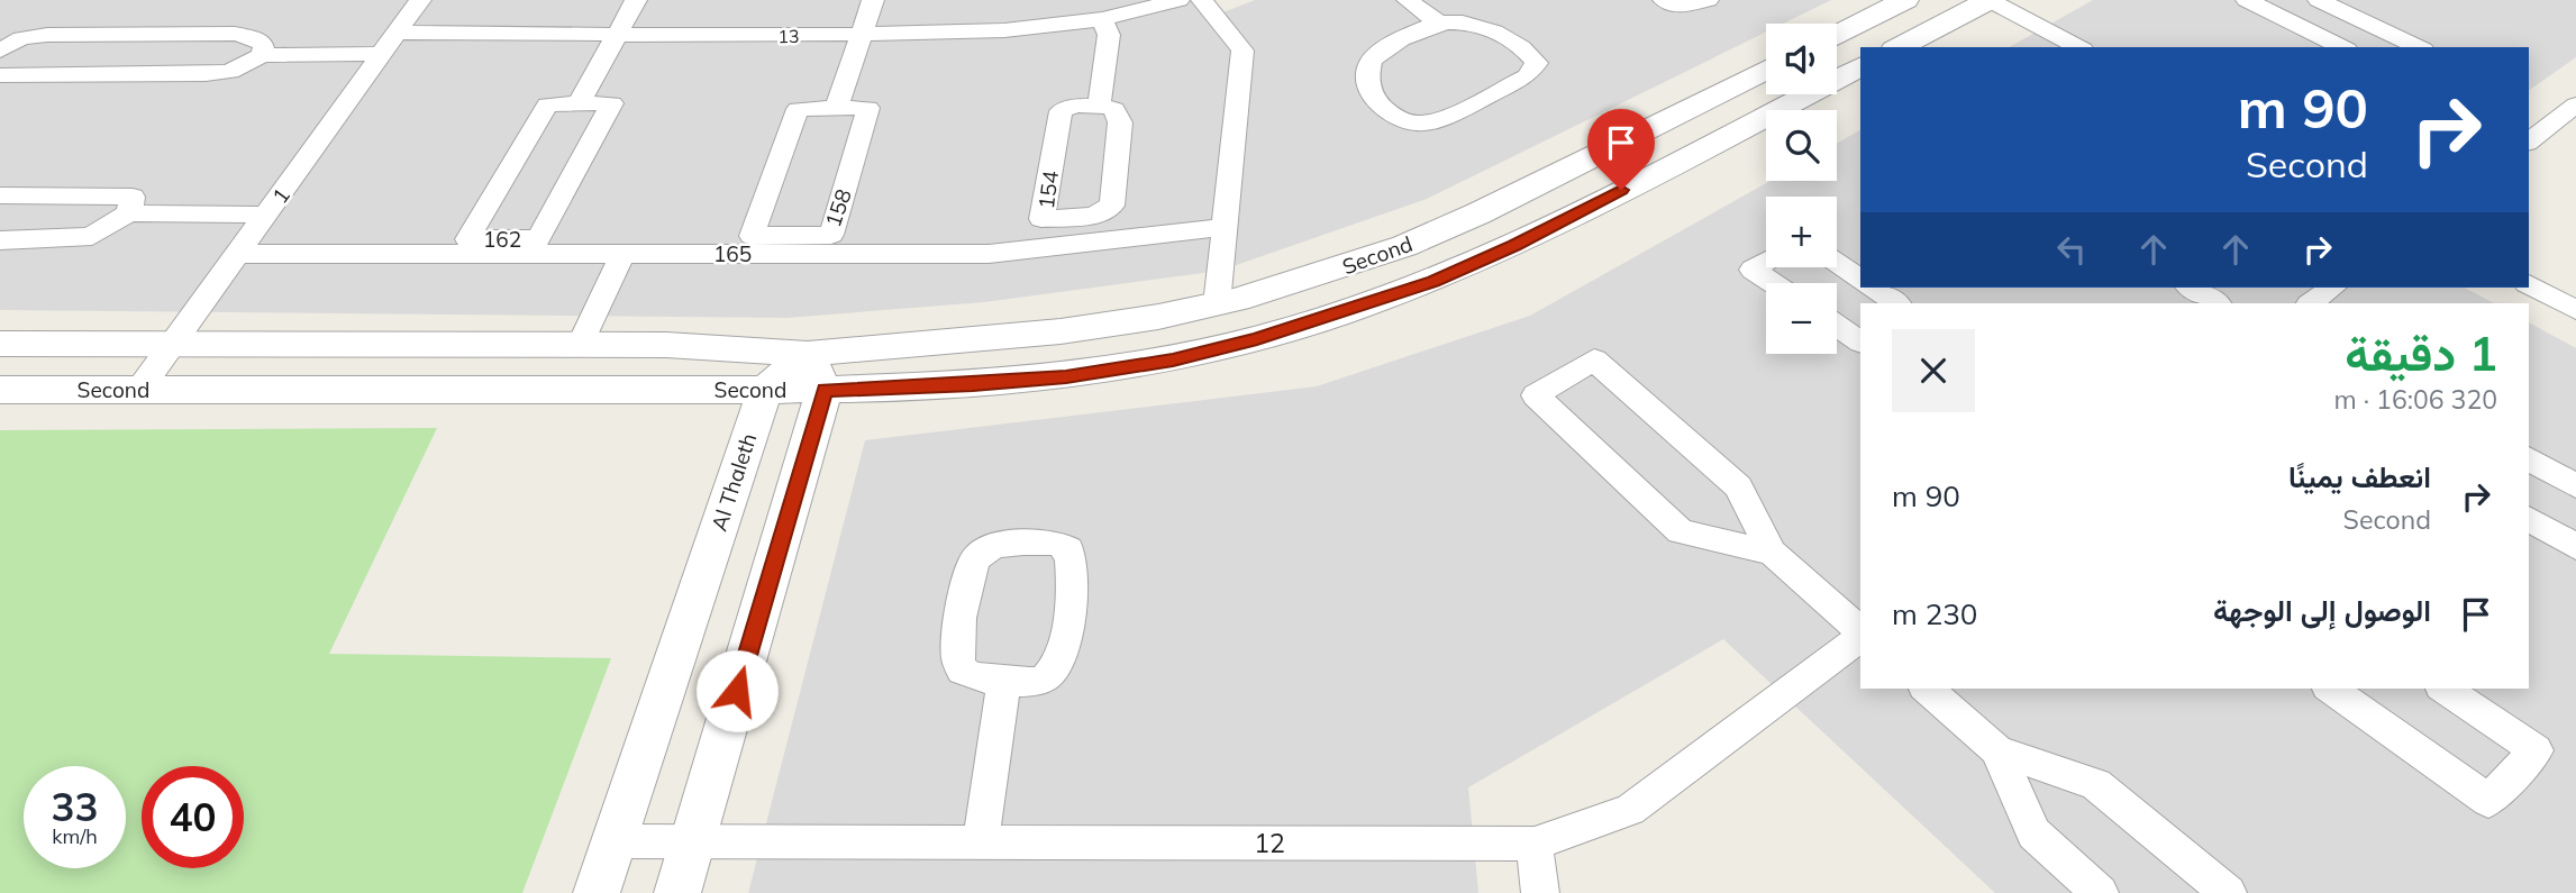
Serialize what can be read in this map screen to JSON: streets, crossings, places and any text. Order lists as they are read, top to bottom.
{
  "streets": {
    "street": [
      "13",
      "154",
      "1",
      "158",
      "162",
      "165",
      "Second",
      "Al Thaleth",
      "12"
    ]
  },
  "crossings": [
    ["13", "1"],
    ["1", "165"],
    ["1", "Second"],
    ["Second", "Al Thaleth"],
    ["Al Thaleth", "12"]
  ],
  "page": {
    "map_buttons": ["+", "−"],
    "turn": ["90 m", "Second"],
    "heading": ["1 دقيقة", "320 m · 16:06"],
    "list": [
      {
        "name": "انعطف يمينًا",
        "note": "Second",
        "value": "90 m"
      },
      {
        "name": "الوصول إلى الوجهة",
        "value": "230 m"
      }
    ],
    "speed": "33 km/h",
    "limit": "40"
  }
}
